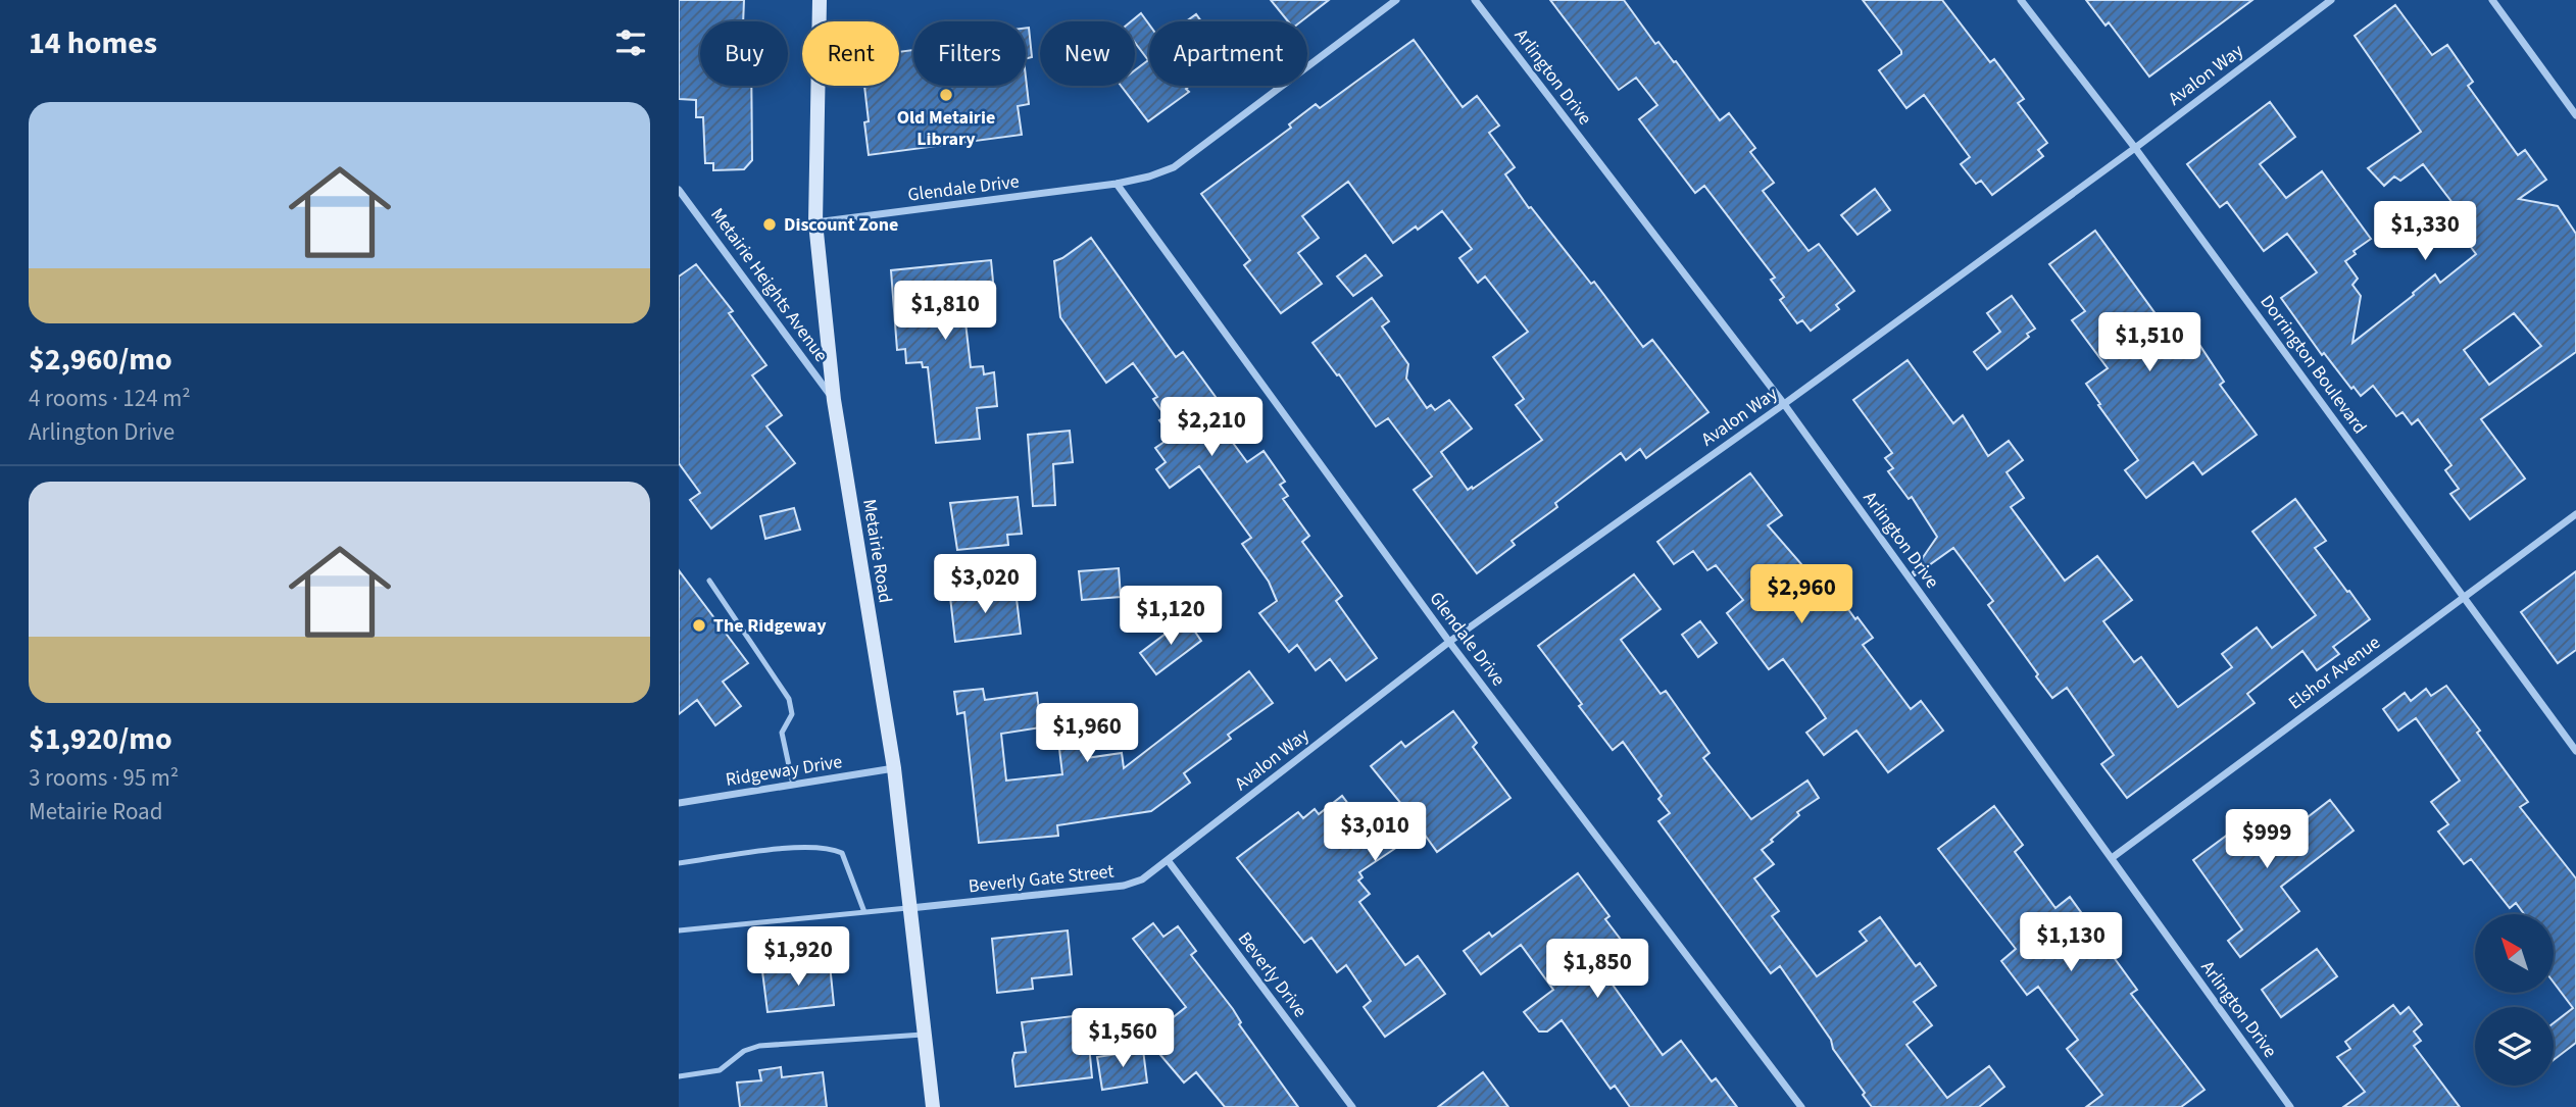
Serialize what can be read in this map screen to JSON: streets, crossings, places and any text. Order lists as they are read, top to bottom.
{
  "streets": {
    "main road": ["Metairie Road"],
    "street": [
      "Avalon Way",
      "Arlington Drive",
      "Glendale Drive",
      "Metairie Heights Avenue",
      "Dorrington Boulevard",
      "Elshor Avenue",
      "Ridgeway Drive",
      "Beverly Gate Street",
      "Beverly Drive"
    ]
  },
  "crossings": [
    ["Avalon Way", "Arlington Drive"],
    ["Avalon Way", "Glendale Drive"],
    ["Avalon Way", "Dorrington Boulevard"],
    ["Avalon Way", "Beverly Gate Street"],
    ["Avalon Way", "Beverly Drive"],
    ["Arlington Drive", "Elshor Avenue"],
    ["Glendale Drive", "Metairie Road"],
    ["Metairie Heights Avenue", "Metairie Road"],
    ["Dorrington Boulevard", "Elshor Avenue"],
    ["Metairie Road", "Ridgeway Drive"],
    ["Metairie Road", "Beverly Gate Street"],
    ["Beverly Gate Street", "Beverly Drive"]
  ],
  "places": ["Old Metairie Library", "Discount Zone", "The Ridgeway"],
  "north": "top left",
  "page": {
    "heading": "14 homes",
    "chip": [
      "Buy",
      "Rent",
      "Filters",
      "New",
      "Apartment"
    ],
    "list": [
      {
        "name": "$2,960/mo",
        "note": "4 rooms · 124 m² · Arlington Drive"
      },
      {
        "name": "$1,920/mo",
        "note": "3 rooms · 95 m² · Metairie Road"
      }
    ],
    "price": [
      "$1,330",
      "$1,810",
      "$1,510",
      "$2,210",
      "$3,020",
      "$2,960",
      "$1,120",
      "$1,960",
      "$3,010",
      "$999",
      "$1,130",
      "$1,920",
      "$1,850",
      "$1,560"
    ]
  }
}
